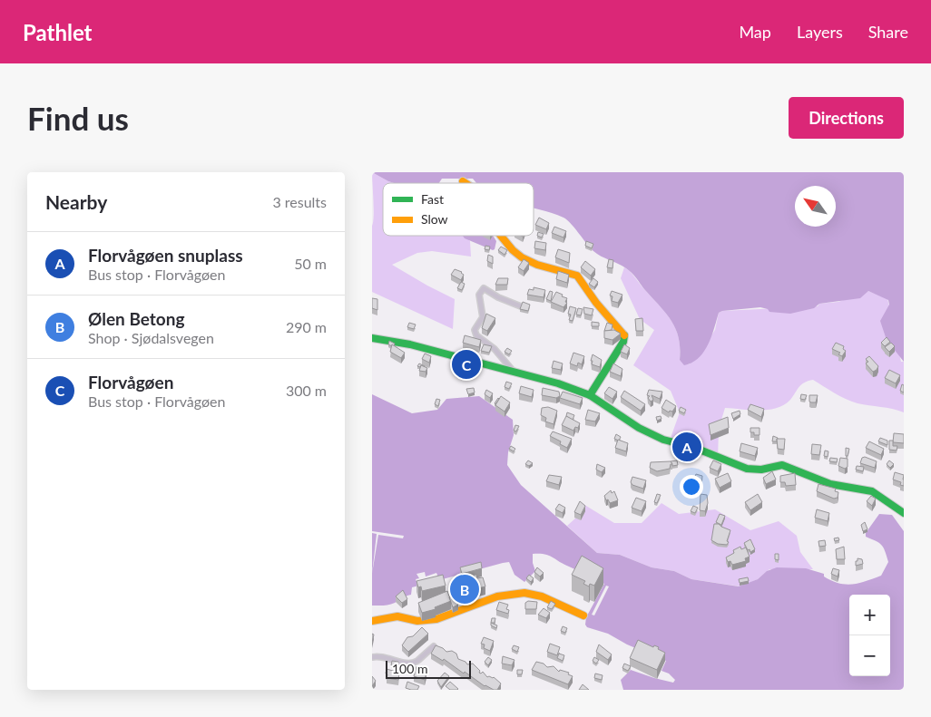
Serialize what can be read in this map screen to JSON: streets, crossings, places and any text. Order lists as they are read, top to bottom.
{
  "legend": ["Fast", "Slow"],
  "scale_bar": "100 m",
  "north": "top left",
  "page": {
    "header": "Pathlet",
    "nav": ["Map", "Layers", "Share"],
    "buttons": "Directions",
    "title": "Find us",
    "heading": ["Nearby", "3 results"],
    "list": [
      {
        "mark": "A",
        "name": "Florvågøen snuplass",
        "note": "Bus stop · Florvågøen",
        "value": "50 m"
      },
      {
        "mark": "B",
        "name": "Ølen Betong",
        "note": "Shop · Sjødalsvegen",
        "value": "290 m"
      },
      {
        "mark": "C",
        "name": "Florvågøen",
        "note": "Bus stop · Florvågøen",
        "value": "300 m"
      }
    ],
    "pins": ["C", "A", "B"],
    "map_buttons": ["+", "−"],
    "scale": "100 m"
  }
}
